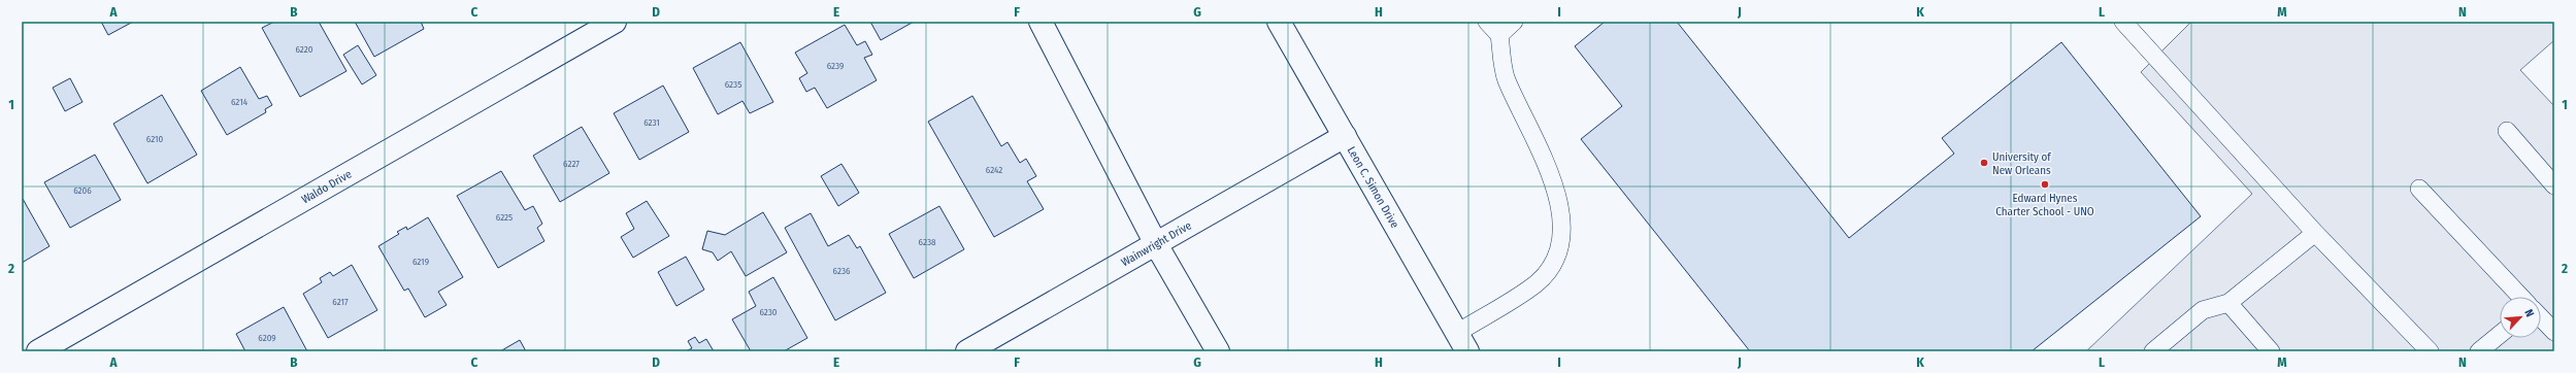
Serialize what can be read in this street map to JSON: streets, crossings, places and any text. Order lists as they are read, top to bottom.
{
  "streets": {
    "street": ["Waldo Drive", "Leon C. Simon Drive", "Wainwright Drive"]
  },
  "crossings": [
    ["Leon C. Simon Drive", "Wainwright Drive"]
  ],
  "places": ["University of New Orleans", "Edward Hynes Charter School - UNO"],
  "house_numbers": [
    "6220",
    "6239",
    "6235",
    "6214",
    "6231",
    "6210",
    "6227",
    "6242",
    "6206",
    "6225",
    "6238",
    "6219",
    "6236",
    "6217",
    "6230",
    "6209"
  ],
  "north": "top right",
  "grid": {
    "columns": [
      "A",
      "B",
      "C",
      "D",
      "E",
      "F",
      "G",
      "H",
      "I",
      "J",
      "K",
      "L",
      "M",
      "N"
    ],
    "rows": ["1", "2"]
  }
}
